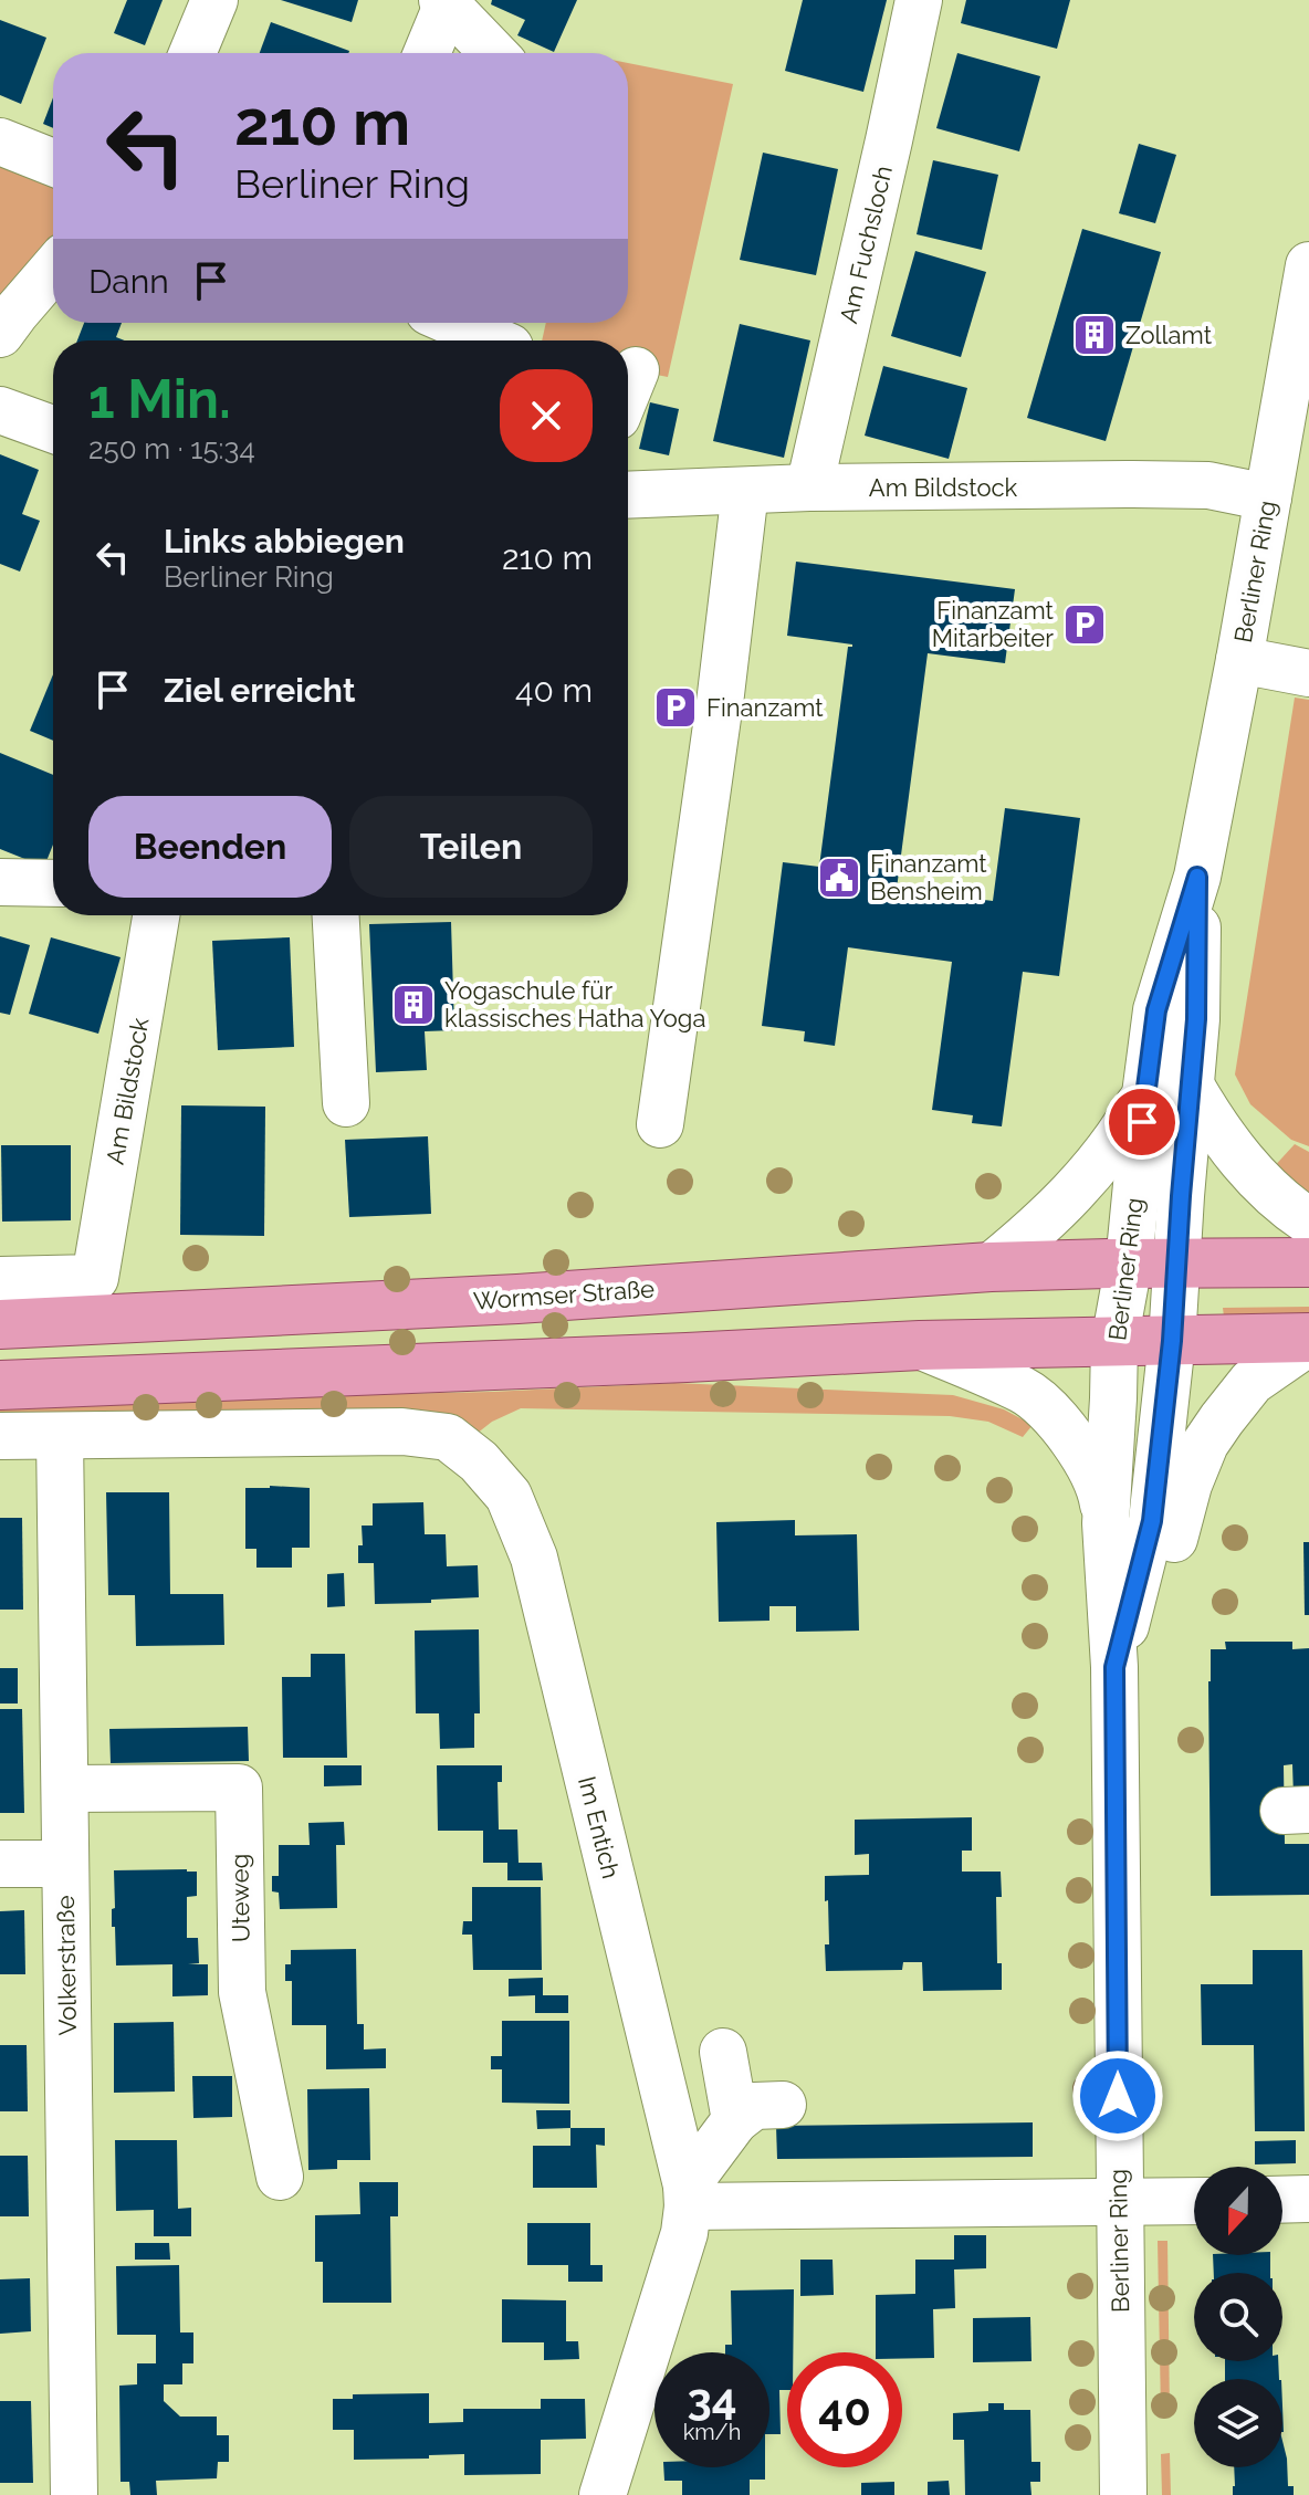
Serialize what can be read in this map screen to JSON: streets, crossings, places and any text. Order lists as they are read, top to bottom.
{
  "streets": {
    "main road": ["Wormser Straße"],
    "street": [
      "Am Fuchsloch",
      "Am Bildstock",
      "Berliner Ring",
      "Im Entich",
      "Uteweg",
      "Volkerstraße"
    ]
  },
  "crossings": [
    ["Am Fuchsloch", "Am Bildstock"],
    ["Am Bildstock", "Berliner Ring"],
    ["Berliner Ring", "Wormser Straße"],
    ["Im Entich", "Volkerstraße"],
    ["Uteweg", "Volkerstraße"]
  ],
  "places": {
    "building": ["Zollamt", "Yogaschule für klassisches Hatha Yoga"],
    "parking": ["Finanzamt Mitarbeiter", "Finanzamt"],
    "public building": ["Finanzamt Bensheim"]
  },
  "north": "bottom",
  "page": {
    "turn": ["210 m", "Berliner Ring"],
    "then": "Dann",
    "heading": ["1 Min.", "250 m · 15:34"],
    "list": [
      {
        "name": "Links abbiegen",
        "note": "Berliner Ring",
        "value": "210 m"
      },
      {
        "name": "Ziel erreicht",
        "value": "40 m"
      }
    ],
    "buttons": ["Beenden", "Teilen"],
    "speed": "34 km/h",
    "limit": "40"
  }
}
